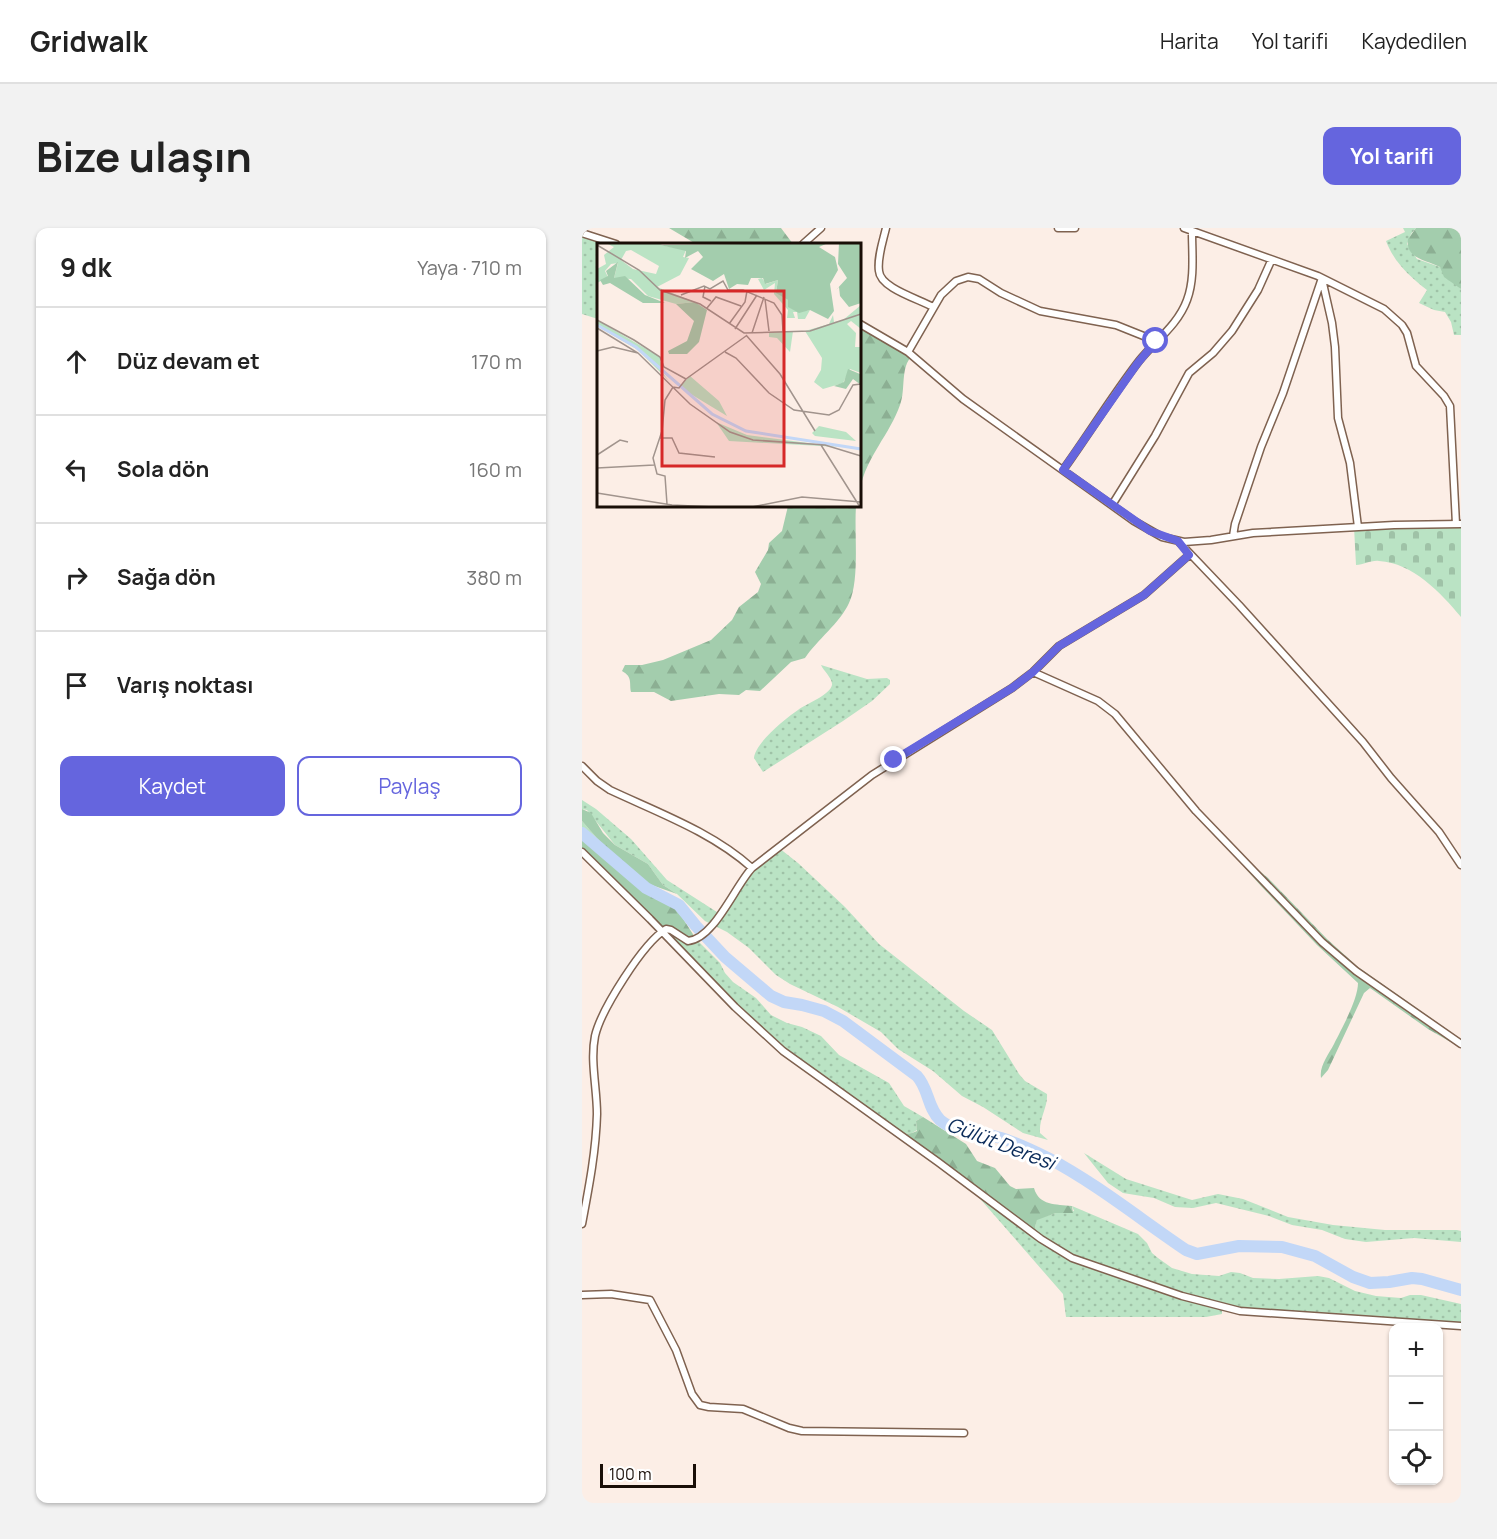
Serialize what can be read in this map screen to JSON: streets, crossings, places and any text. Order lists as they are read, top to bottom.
{
  "water": ["Gülüt Deresi"],
  "scale_bar": "100 m",
  "page": {
    "header": "Gridwalk",
    "nav": ["Harita", "Yol tarifi", "Kaydedilen"],
    "title": "Bize ulaşın",
    "buttons": [
      "Yol tarifi",
      ["Kaydet", "Paylaş"]
    ],
    "heading": ["9 dk", "Yaya · 710 m"],
    "list": [
      ["Düz devam et", "170 m"],
      ["Sola dön", "160 m"],
      ["Sağa dön", "380 m"],
      "Varış noktası"
    ],
    "map_buttons": ["+", "−"],
    "scale": "100 m"
  }
}
